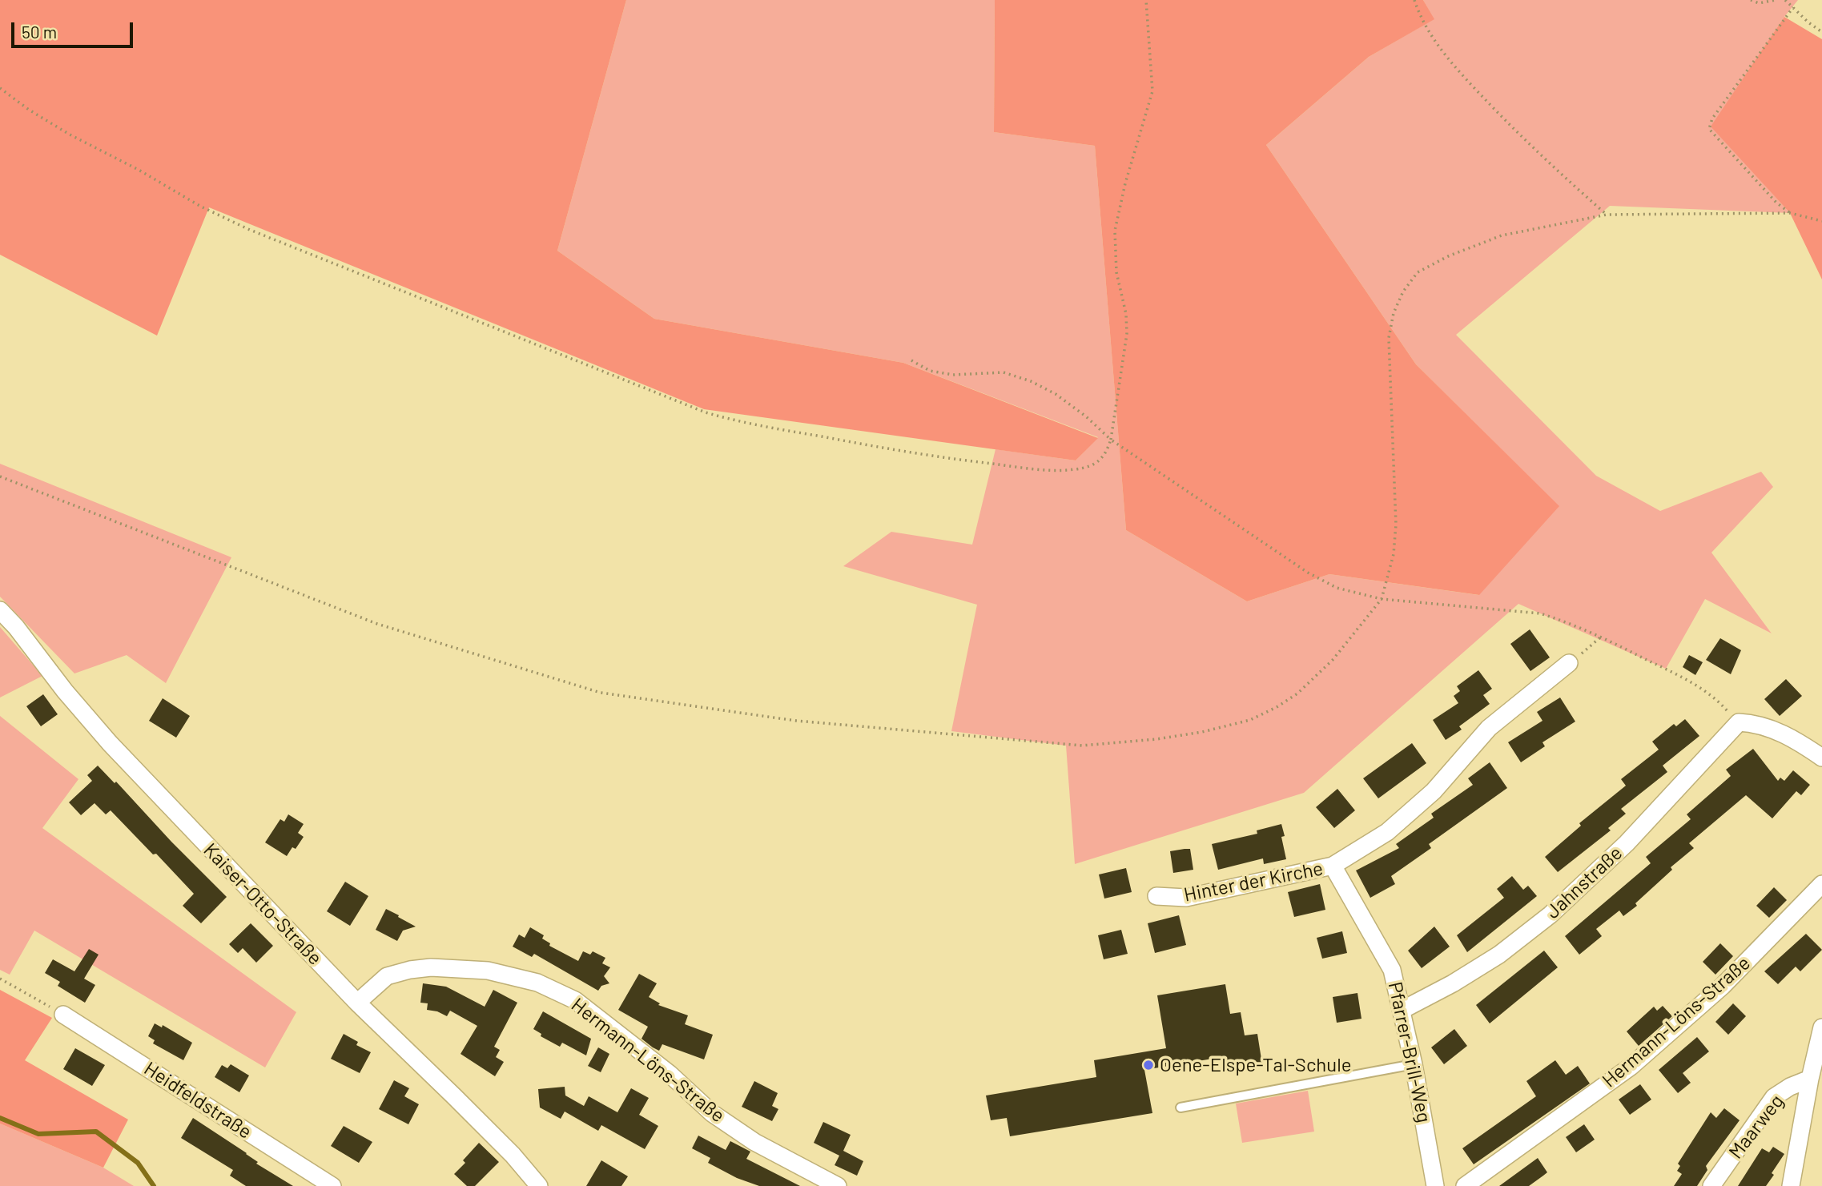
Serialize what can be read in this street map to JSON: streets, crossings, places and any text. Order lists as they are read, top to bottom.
{
  "streets": {
    "street": [
      "Hinter der Kirche",
      "Jahnstraße",
      "Kaiser-Otto-Straße",
      "Hermann-Löns-Straße",
      "Pfarrer-Brill-Weg",
      "Heidfeldstraße",
      "Maarweg"
    ]
  },
  "crossings": [
    ["Hinter der Kirche", "Pfarrer-Brill-Weg"],
    ["Jahnstraße", "Pfarrer-Brill-Weg"],
    ["Kaiser-Otto-Straße", "Hermann-Löns-Straße"]
  ],
  "places": ["Oene-Elspe-Tal-Schule"],
  "scale_bar": "50 m"
}
